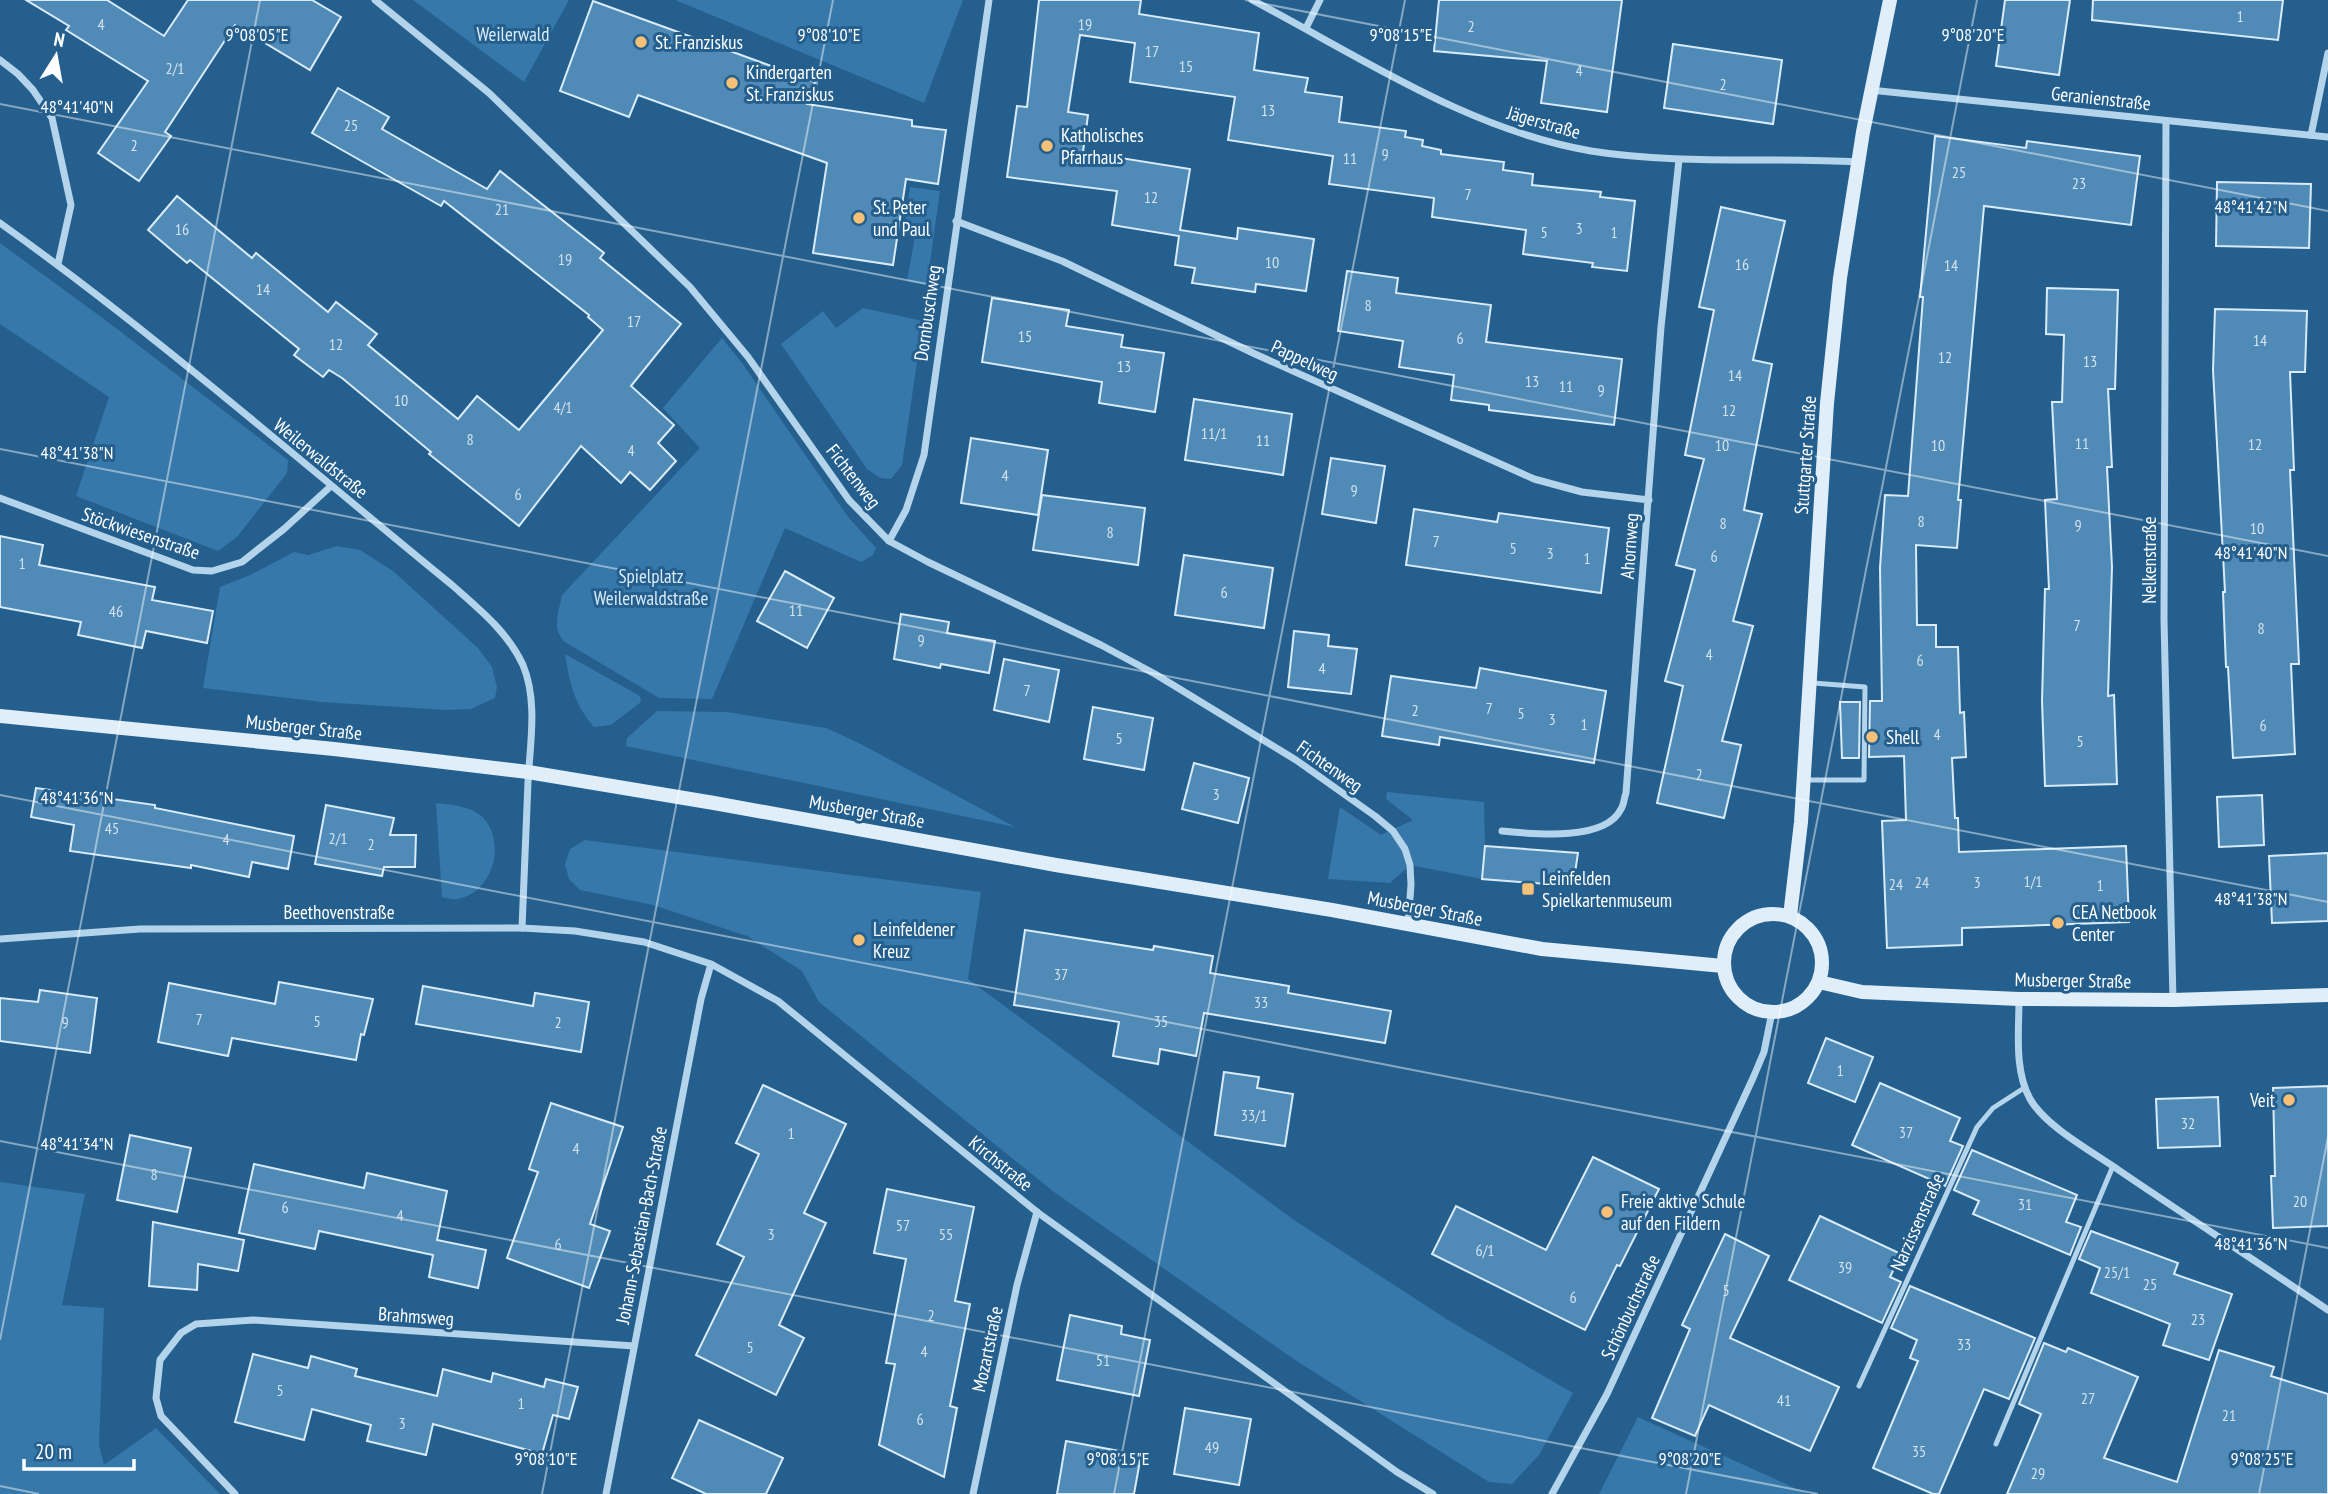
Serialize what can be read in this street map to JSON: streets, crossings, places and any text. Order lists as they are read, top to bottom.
{
  "streets": {
    "main road": ["Stuttgarter Straße", "Musberger Straße"],
    "street": [
      "Geranienstraße",
      "Jägerstraße",
      "Dornbuschweg",
      "Pappelweg",
      "Weilerwaldstraße",
      "Fichtenweg",
      "Stöckwiesenstraße",
      "Ahornweg",
      "Nelkenstraße",
      "Beethovenstraße",
      "Kirchstraße",
      "Johann-Sebastian-Bach-Straße",
      "Schönbuchstraße",
      "Brahmsweg",
      "Mozartstraße"
    ],
    "lane": ["Narzissenstraße"]
  },
  "crossings": [
    ["Geranienstraße", "Stuttgarter Straße"],
    ["Geranienstraße", "Nelkenstraße"],
    ["Jägerstraße", "Stuttgarter Straße"],
    ["Jägerstraße", "Ahornweg"],
    ["Dornbuschweg", "Pappelweg"],
    ["Dornbuschweg", "Fichtenweg"],
    ["Pappelweg", "Ahornweg"],
    ["Stuttgarter Straße", "Musberger Straße"],
    ["Stuttgarter Straße", "Schönbuchstraße"],
    ["Weilerwaldstraße", "Stöckwiesenstraße"],
    ["Weilerwaldstraße", "Musberger Straße"],
    ["Fichtenweg", "Musberger Straße"],
    ["Nelkenstraße", "Musberger Straße"],
    ["Musberger Straße", "Schönbuchstraße"],
    ["Beethovenstraße", "Kirchstraße"],
    ["Kirchstraße", "Johann-Sebastian-Bach-Straße"],
    ["Kirchstraße", "Mozartstraße"],
    ["Johann-Sebastian-Bach-Straße", "Brahmsweg"]
  ],
  "parks": ["Weilerwald", "Spielplatz Weilerwaldstraße"],
  "places": {
    "other": [
      "St. Franziskus",
      "Kindergarten St. Franziskus",
      "Katholisches Pfarrhaus",
      "St. Peter und Paul",
      "Shell",
      "CEA Netbook Center",
      "Leinfeldener Kreuz",
      "Veit",
      "Freie aktive Schule auf den Fildern"
    ],
    "transit": ["Leinfelden Spielkartenmuseum"]
  },
  "house_numbers": [
    "1",
    "4",
    "19",
    "2",
    "17",
    "15",
    "2/1",
    "4",
    "2",
    "13",
    "25",
    "2",
    "9",
    "11",
    "25",
    "23",
    "7",
    "12",
    "21",
    "3",
    "16",
    "5",
    "1",
    "19",
    "10",
    "16",
    "14",
    "14",
    "8",
    "17",
    "15",
    "6",
    "14",
    "12",
    "12",
    "13",
    "13",
    "14",
    "13",
    "11",
    "9",
    "10",
    "4/1",
    "12",
    "11/1",
    "8",
    "11",
    "11",
    "12",
    "10",
    "10",
    "4",
    "4",
    "9",
    "6",
    "8",
    "8",
    "9",
    "10",
    "8",
    "7",
    "5",
    "3",
    "6",
    "1",
    "1",
    "6",
    "11",
    "46",
    "7",
    "8",
    "9",
    "4",
    "6",
    "4",
    "7",
    "7",
    "2",
    "5",
    "3",
    "1",
    "6",
    "4",
    "5",
    "5",
    "2",
    "3",
    "45",
    "2/1",
    "4",
    "2",
    "1/1",
    "24",
    "3",
    "24",
    "1",
    "37",
    "33",
    "7",
    "5",
    "35",
    "9",
    "2",
    "1",
    "33/1",
    "32",
    "37",
    "1",
    "4",
    "8",
    "20",
    "31",
    "6",
    "4",
    "57",
    "3",
    "55",
    "6",
    "6/1",
    "39",
    "25/1",
    "25",
    "5",
    "6",
    "2",
    "23",
    "33",
    "5",
    "4",
    "51",
    "5",
    "27",
    "41",
    "1",
    "21",
    "6",
    "3",
    "49",
    "35",
    "29"
  ],
  "scale_bar": "20 m",
  "north": "top",
  "coordinates": [
    "9°08'05\"E",
    "9°08'10\"E",
    "9°08'15\"E",
    "9°08'20\"E",
    "48°41'40\"N",
    "48°41'42\"N",
    "48°41'38\"N",
    "48°41'36\"N",
    "48°41'34\"N",
    "9°08'25\"E"
  ]
}
